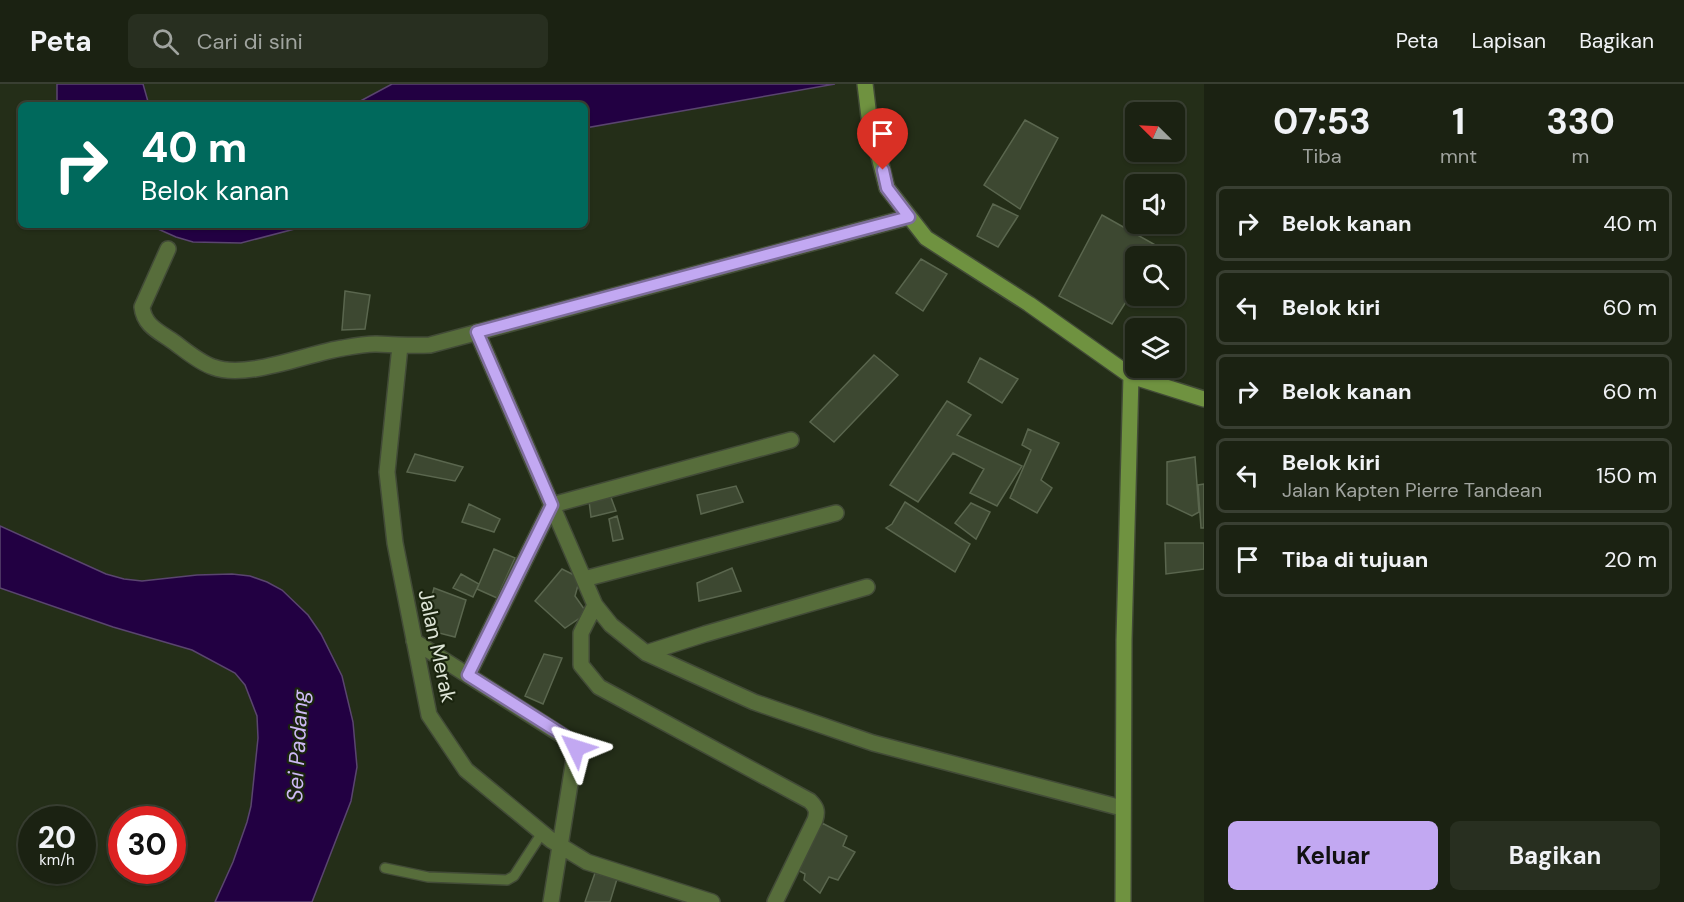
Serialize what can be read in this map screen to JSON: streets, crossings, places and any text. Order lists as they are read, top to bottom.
{
  "streets": {
    "street": ["Jalan Merak"]
  },
  "water": ["Sei Padang"],
  "north": "top left",
  "page": {
    "header": "Peta",
    "search": "Cari di sini",
    "nav": ["Peta", "Lapisan", "Bagikan"],
    "eta": [
      "07:53",
      "Tiba",
      "1",
      "mnt",
      "330",
      "m"
    ],
    "turn": ["40 m", "Belok kanan"],
    "list": [
      {
        "name": "Belok kanan",
        "value": "40 m"
      },
      {
        "name": "Belok kiri",
        "value": "60 m"
      },
      {
        "name": "Belok kanan",
        "value": "60 m"
      },
      {
        "name": "Belok kiri",
        "note": "Jalan Kapten Pierre Tandean",
        "value": "150 m"
      },
      {
        "name": "Tiba di tujuan",
        "value": "20 m"
      }
    ],
    "speed": "20 km/h",
    "limit": "30",
    "buttons": ["Keluar", "Bagikan"]
  }
}
